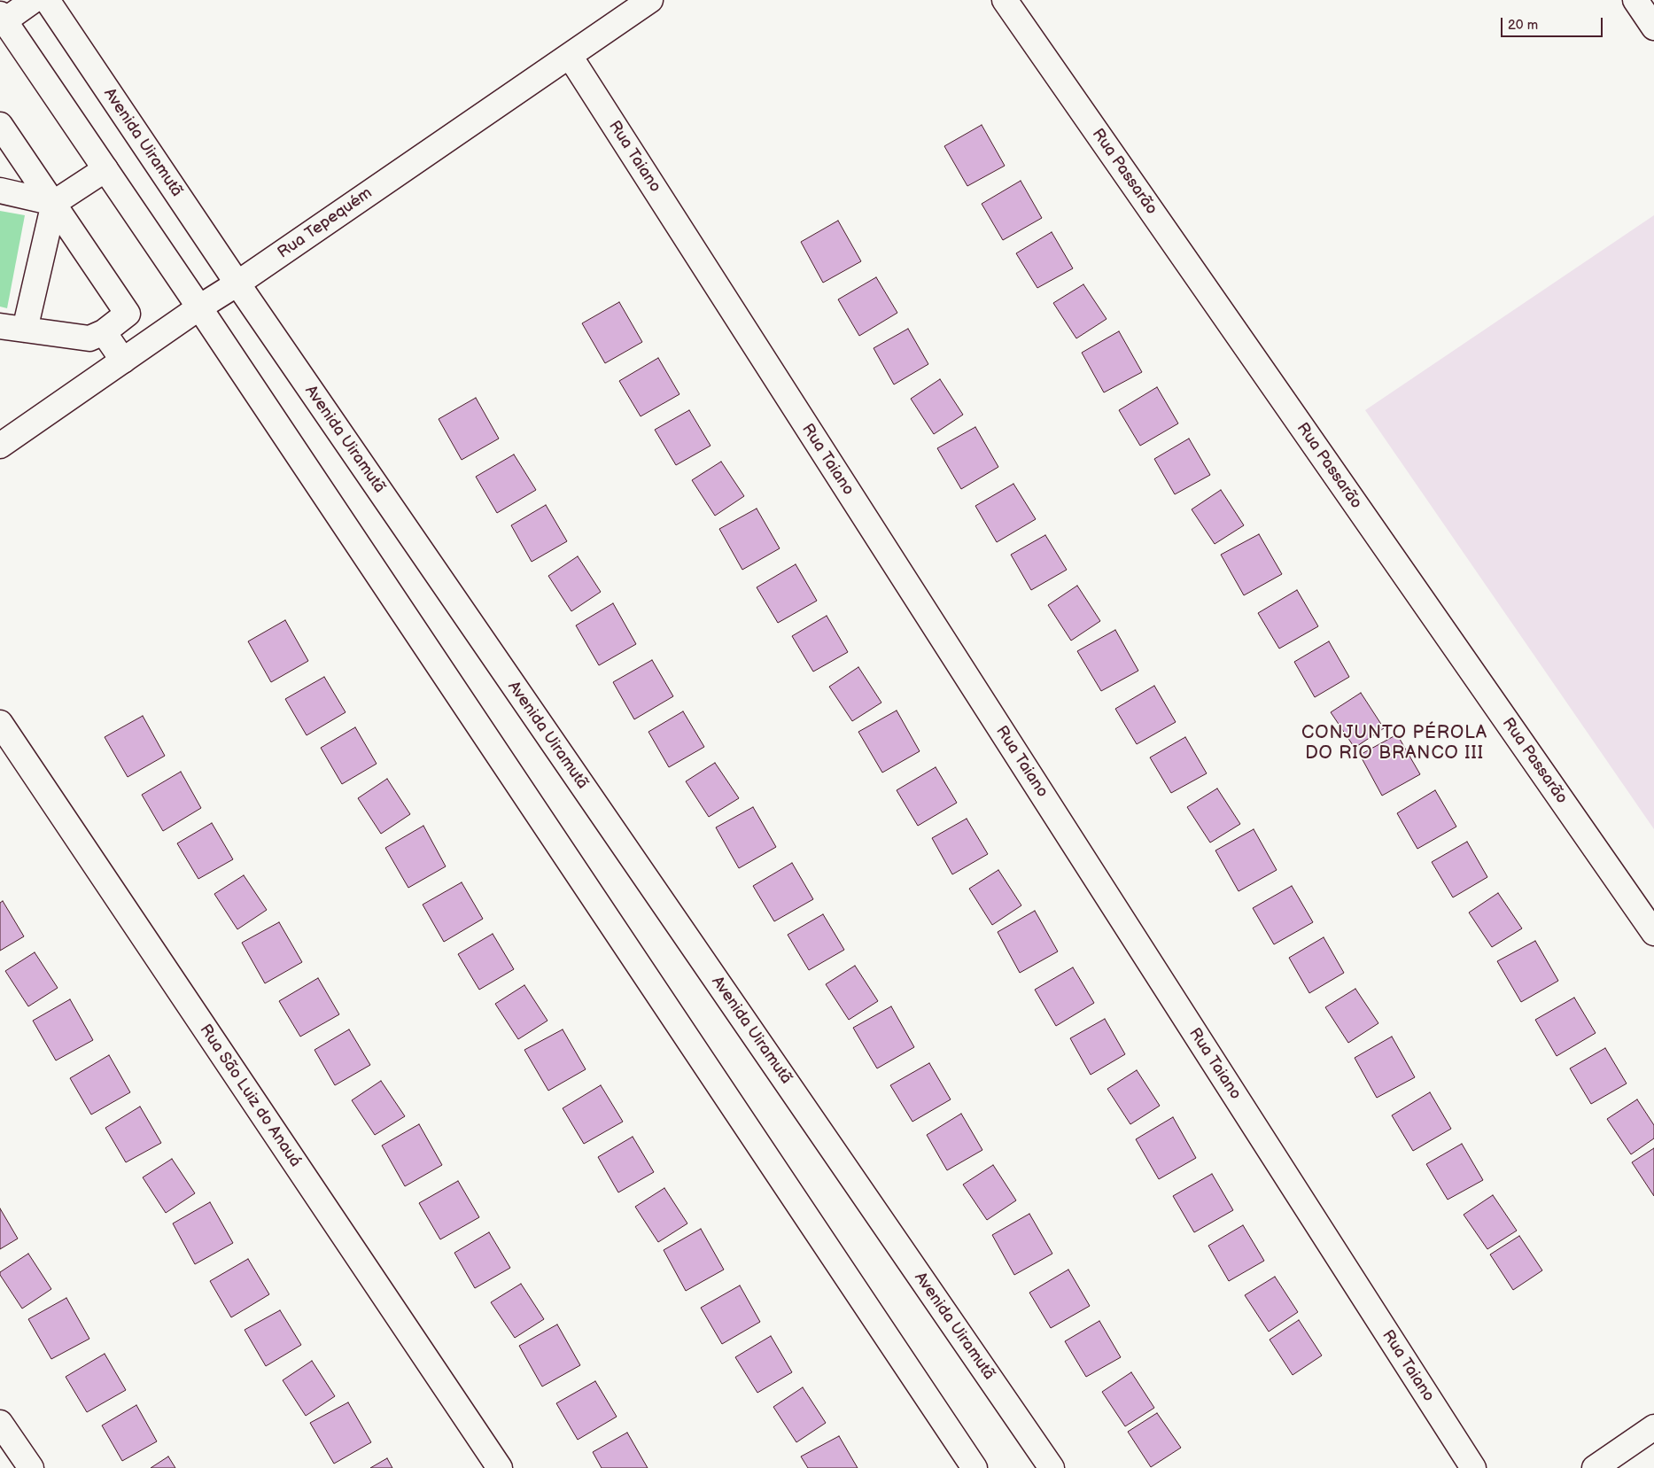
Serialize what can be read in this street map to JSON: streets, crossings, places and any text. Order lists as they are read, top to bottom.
{
  "streets": {
    "street": [
      "Avenida Uiramutã",
      "Rua Taiano",
      "Rua Passarão",
      "Rua Tepequém",
      "Rua São Luiz do Anauá"
    ]
  },
  "crossings": [
    ["Avenida Uiramutã", "Rua Tepequém"],
    ["Rua Taiano", "Rua Tepequém"]
  ],
  "districts": ["CONJUNTO PÉROLA DO RIO BRANCO III"],
  "scale_bar": "20 m"
}
